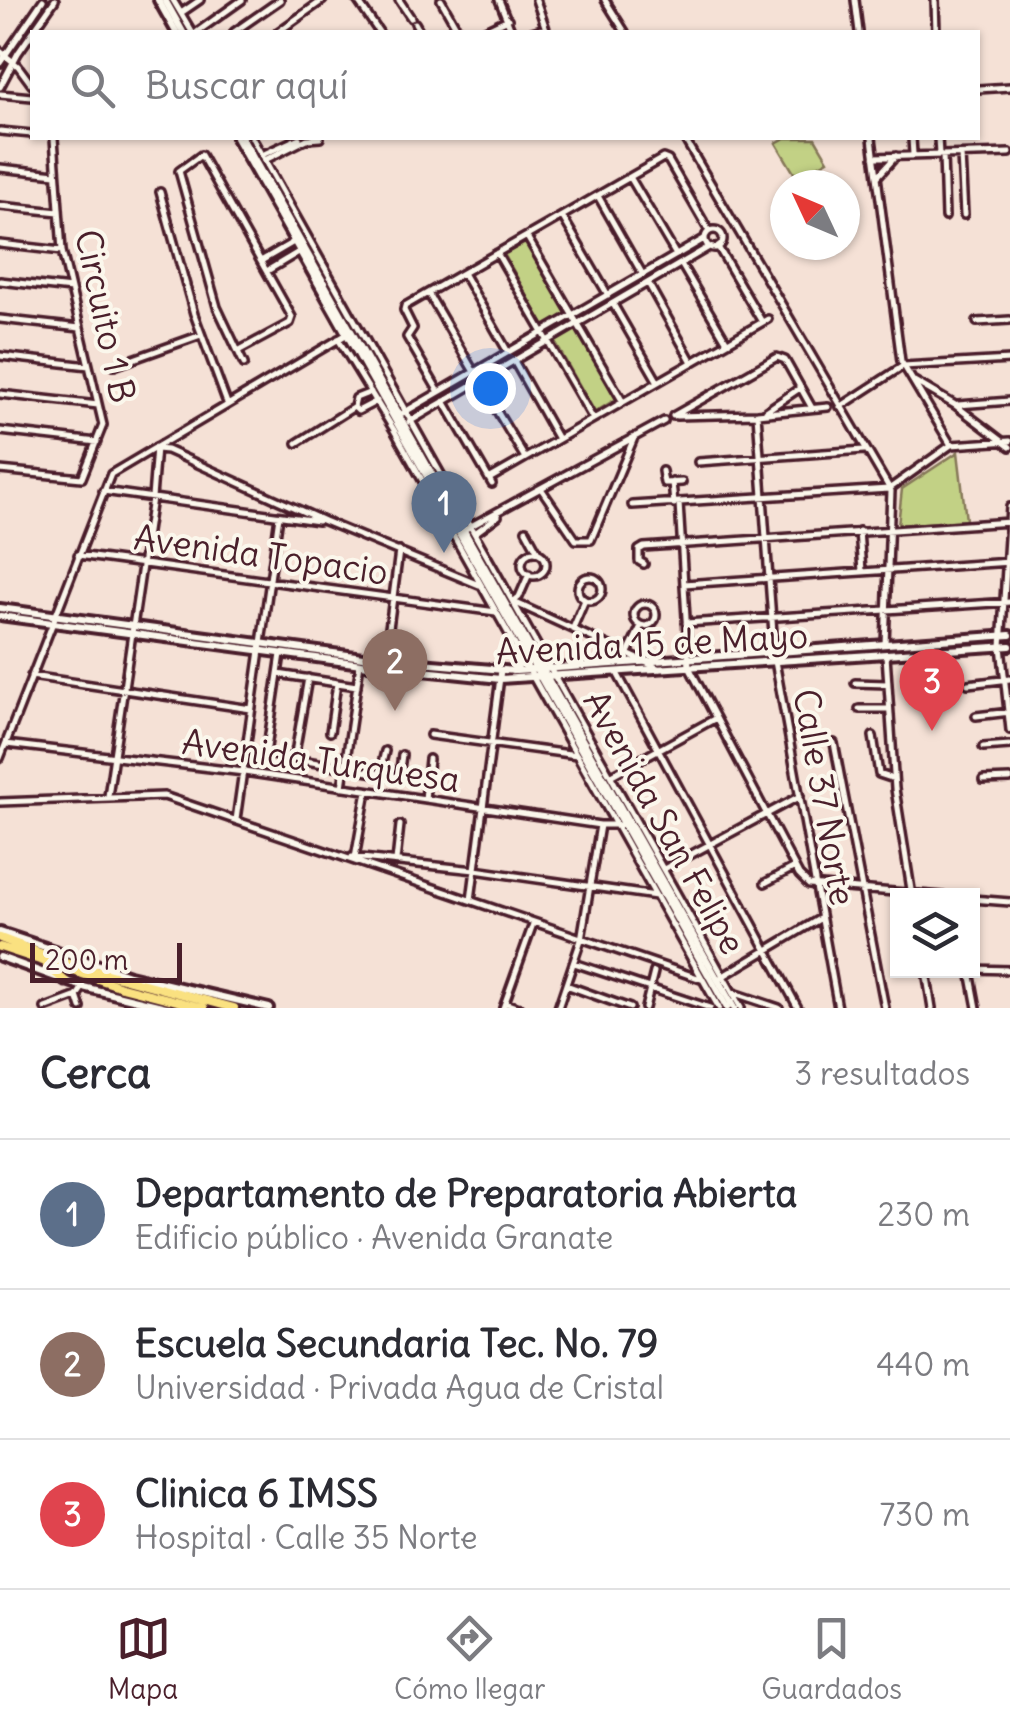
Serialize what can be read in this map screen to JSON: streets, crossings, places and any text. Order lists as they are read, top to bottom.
{
  "streets": {
    "main road": ["Avenida 15 de Mayo", "Avenida San Felipe"],
    "street": [
      "Circuito 1 B",
      "Avenida Topacio",
      "Avenida Turquesa",
      "Calle 37 Norte"
    ]
  },
  "crossings": [
    ["Avenida Topacio", "Avenida San Felipe"],
    ["Avenida 15 de Mayo", "Calle 37 Norte"],
    ["Avenida 15 de Mayo", "Avenida San Felipe"],
    ["Avenida Turquesa", "Avenida San Felipe"]
  ],
  "scale_bar": "200 m",
  "north": "top left",
  "page": {
    "search": "Buscar aquí",
    "pins": ["1", "2", "3"],
    "scale": "200 m",
    "heading": ["Cerca", "3 resultados"],
    "list": [
      {
        "mark": "1",
        "name": "Departamento de Preparatoria Abierta",
        "note": "Edificio público · Avenida Granate",
        "value": "230 m"
      },
      {
        "mark": "2",
        "name": "Escuela Secundaria Tec. No. 79",
        "note": "Universidad · Privada Agua de Cristal",
        "value": "440 m"
      },
      {
        "mark": "3",
        "name": "Clinica 6 IMSS",
        "note": "Hospital · Calle 35 Norte",
        "value": "730 m"
      }
    ],
    "nav": ["Mapa", "Cómo llegar", "Guardados"]
  }
}
